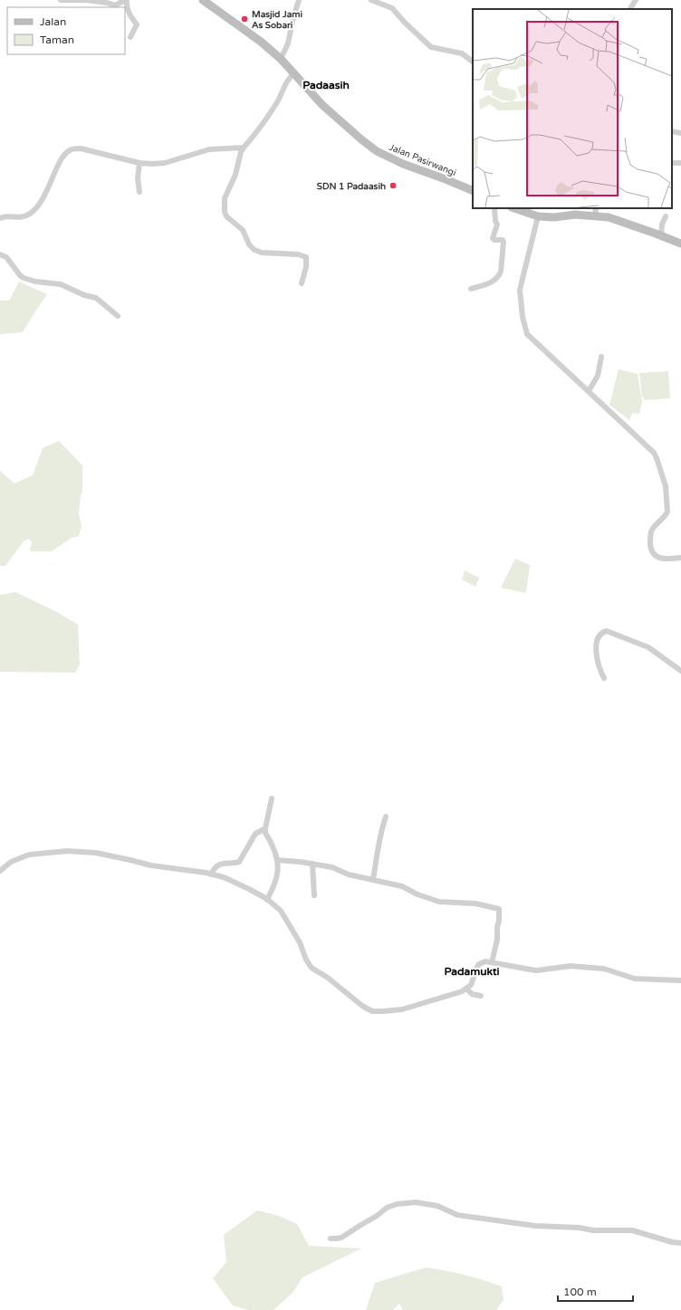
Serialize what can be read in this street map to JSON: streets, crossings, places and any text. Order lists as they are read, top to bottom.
{
  "streets": {
    "street": ["Jalan Pasirwangi"]
  },
  "districts": ["Padaasih", "Padamukti"],
  "places": ["Masjid Jami As Sobari", "SDN 1 Padaasih"],
  "legend": ["Jalan", "Taman"],
  "scale_bar": "100 m"
}
